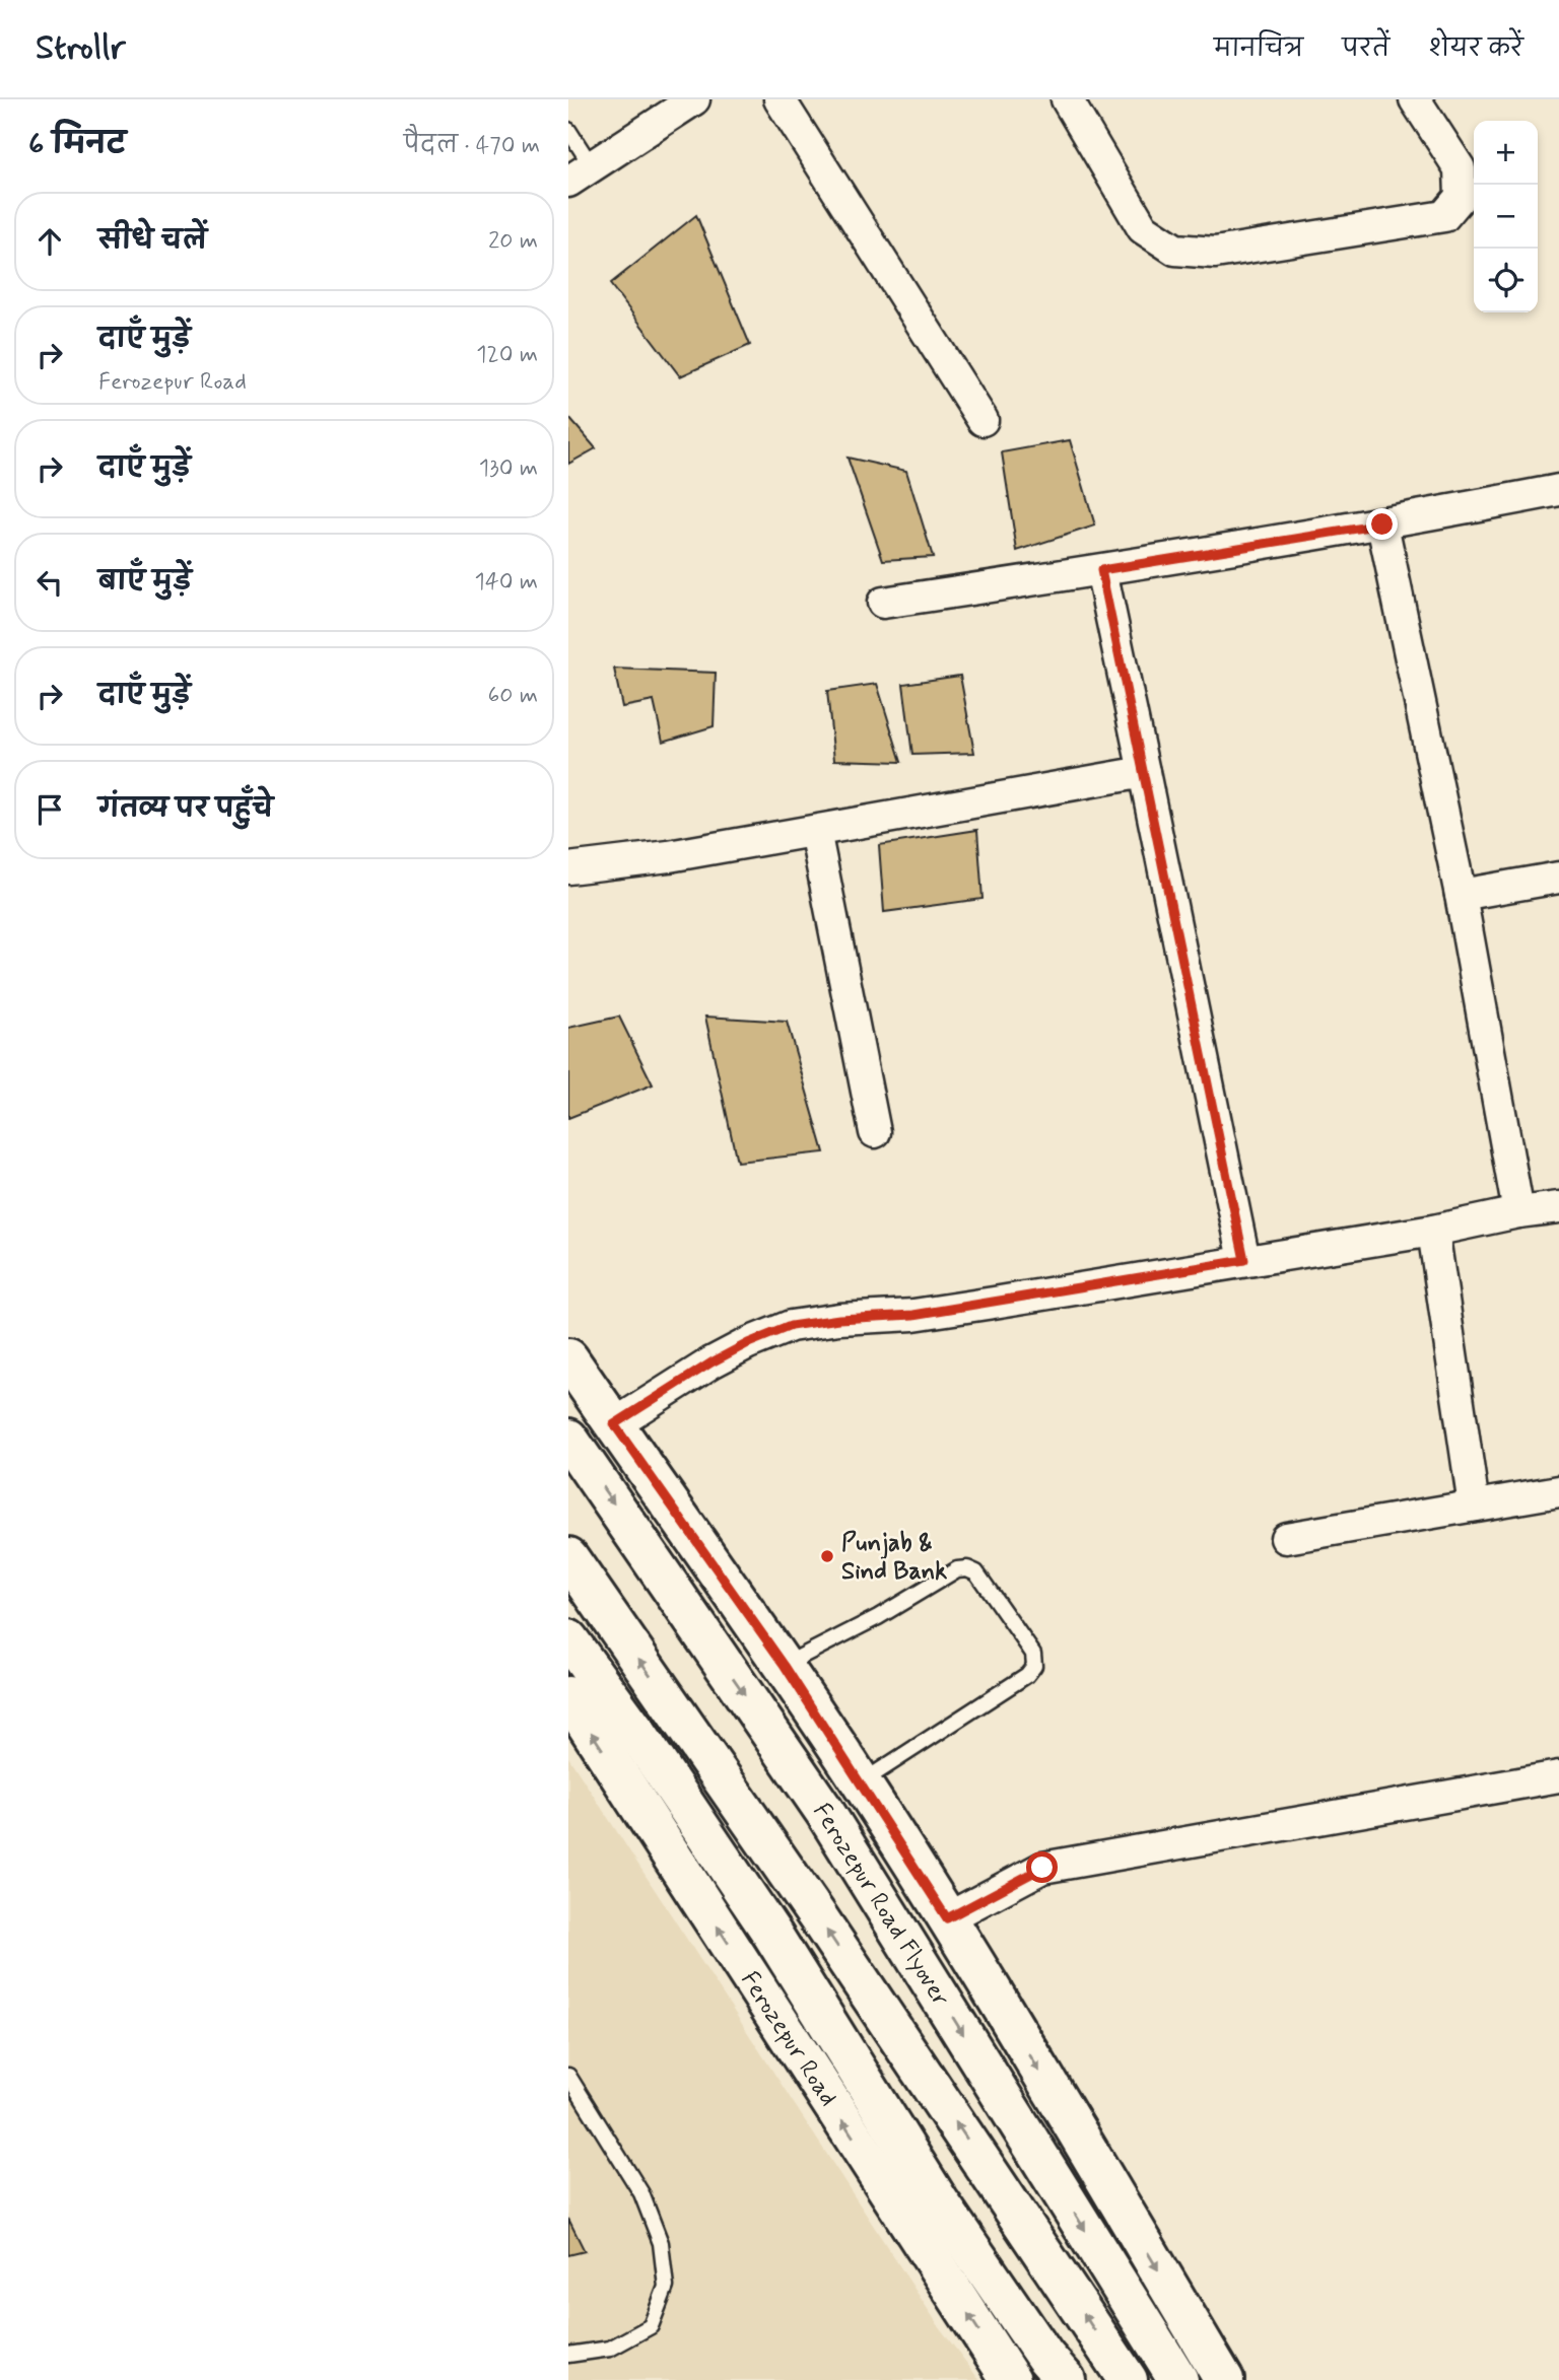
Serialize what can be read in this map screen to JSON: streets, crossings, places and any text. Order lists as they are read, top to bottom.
{
  "streets": {
    "main road": ["Ferozepur Road Flyover", "Ferozepur Road"]
  },
  "places": ["Punjab & Sind Bank"],
  "page": {
    "header": "Strollr",
    "nav": ["मानचित्र", "परतें", "शेयर करें"],
    "heading": ["6 मिनट", "पैदल · 470 m"],
    "map_buttons": ["+", "−"],
    "list": [
      ["सीधे चलें", "20 m"],
      ["दाएँ मुड़ें", "Ferozepur Road", "120 m"],
      ["दाएँ मुड़ें", "130 m"],
      ["बाएँ मुड़ें", "140 m"],
      ["दाएँ मुड़ें", "60 m"],
      "गंतव्य पर पहुँचे"
    ]
  }
}
